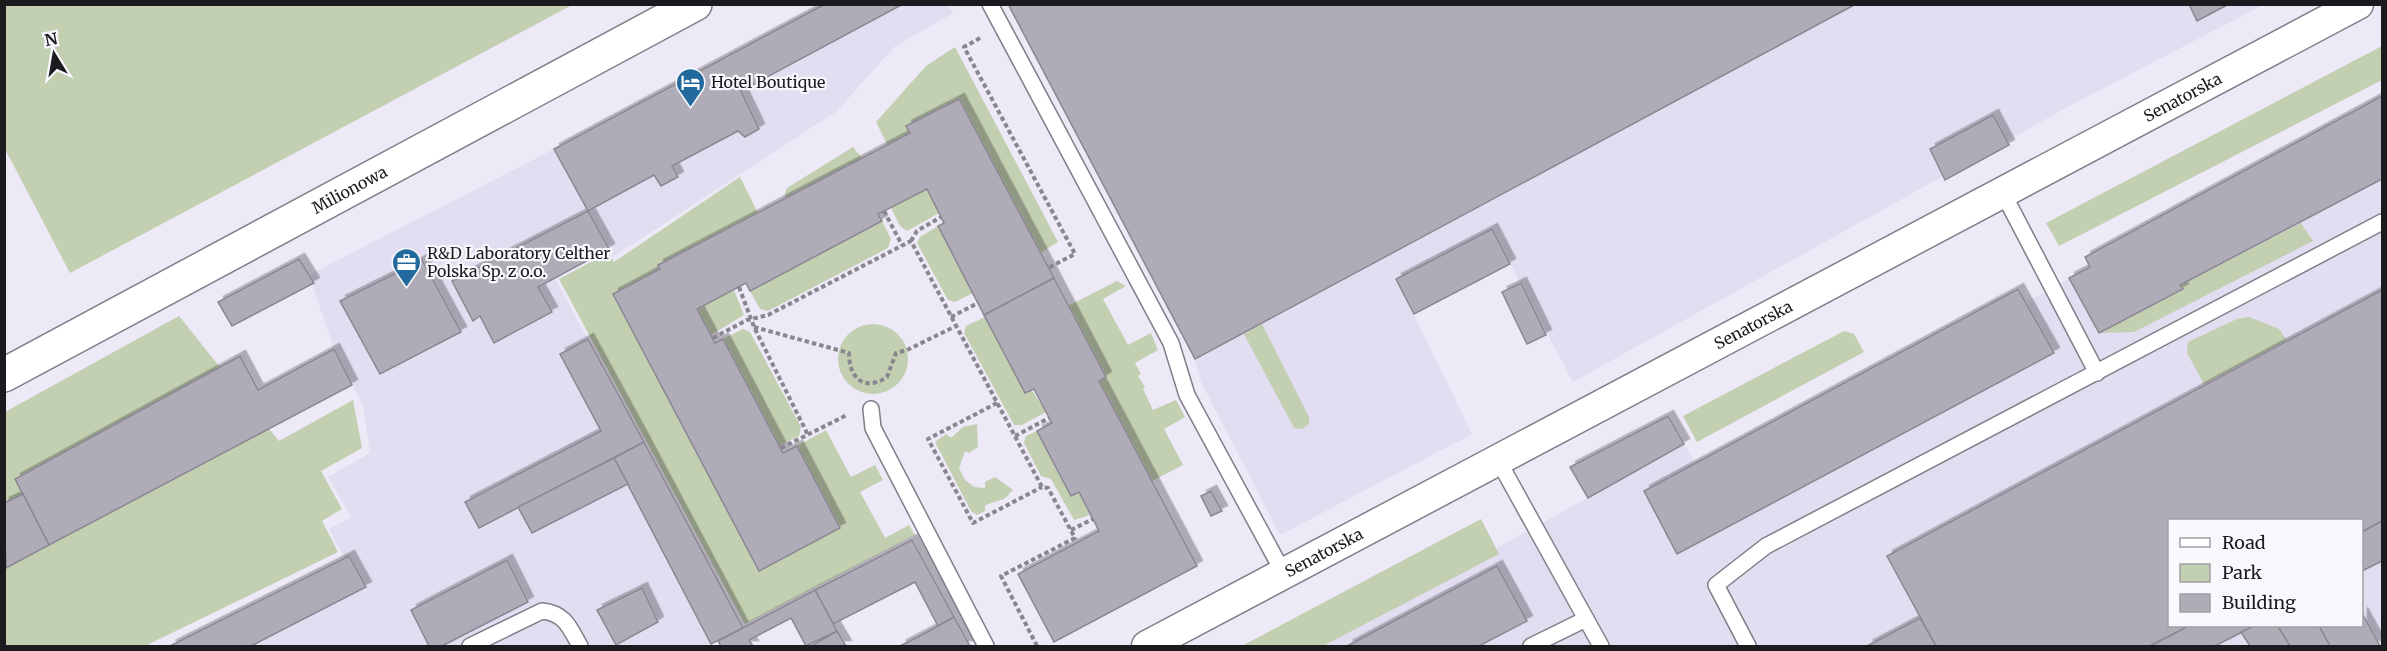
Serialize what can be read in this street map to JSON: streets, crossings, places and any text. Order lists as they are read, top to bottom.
{
  "streets": {
    "street": ["Senatorska", "Milionowa"]
  },
  "places": {
    "hotel": ["Hotel Boutique"],
    "office": ["R&D Laboratory Celther Polska Sp. z o.o."]
  },
  "legend": ["Road", "Park", "Building"],
  "north": "top"
}
